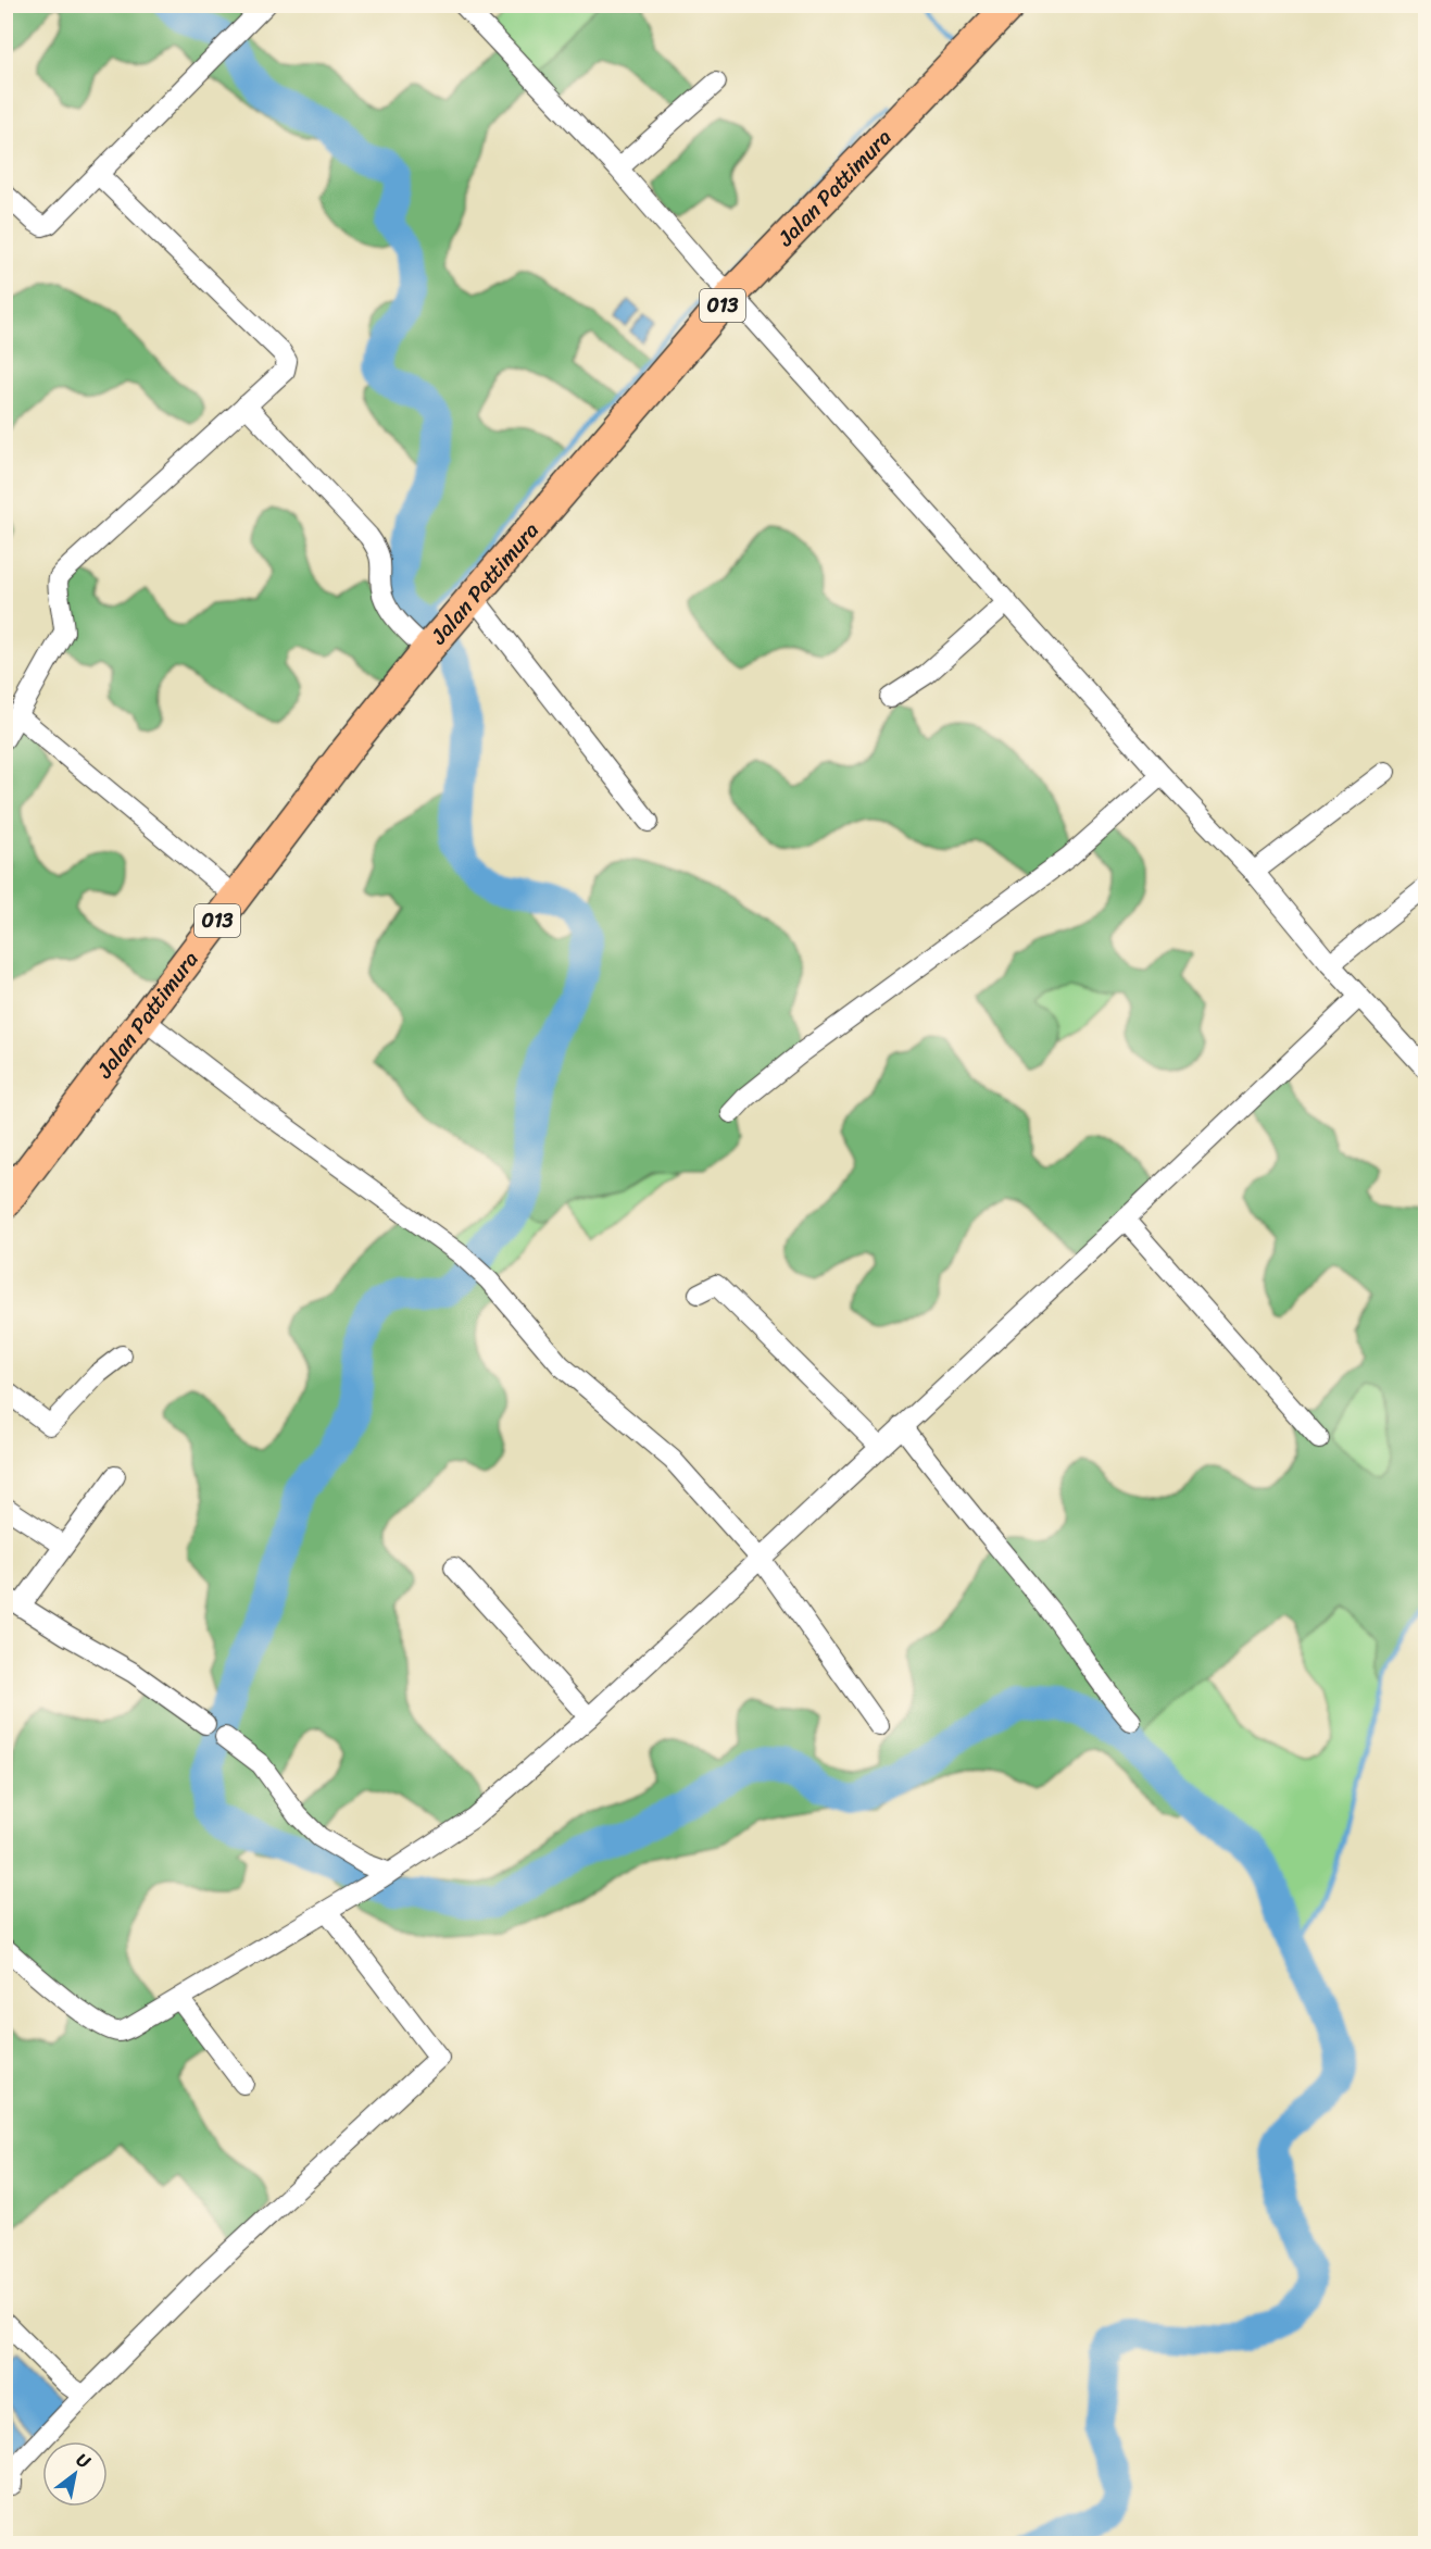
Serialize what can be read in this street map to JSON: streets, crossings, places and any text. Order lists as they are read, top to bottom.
{
  "streets": {
    "main road": ["Jalan Pattimura", "013"]
  },
  "north": "top right"
}
